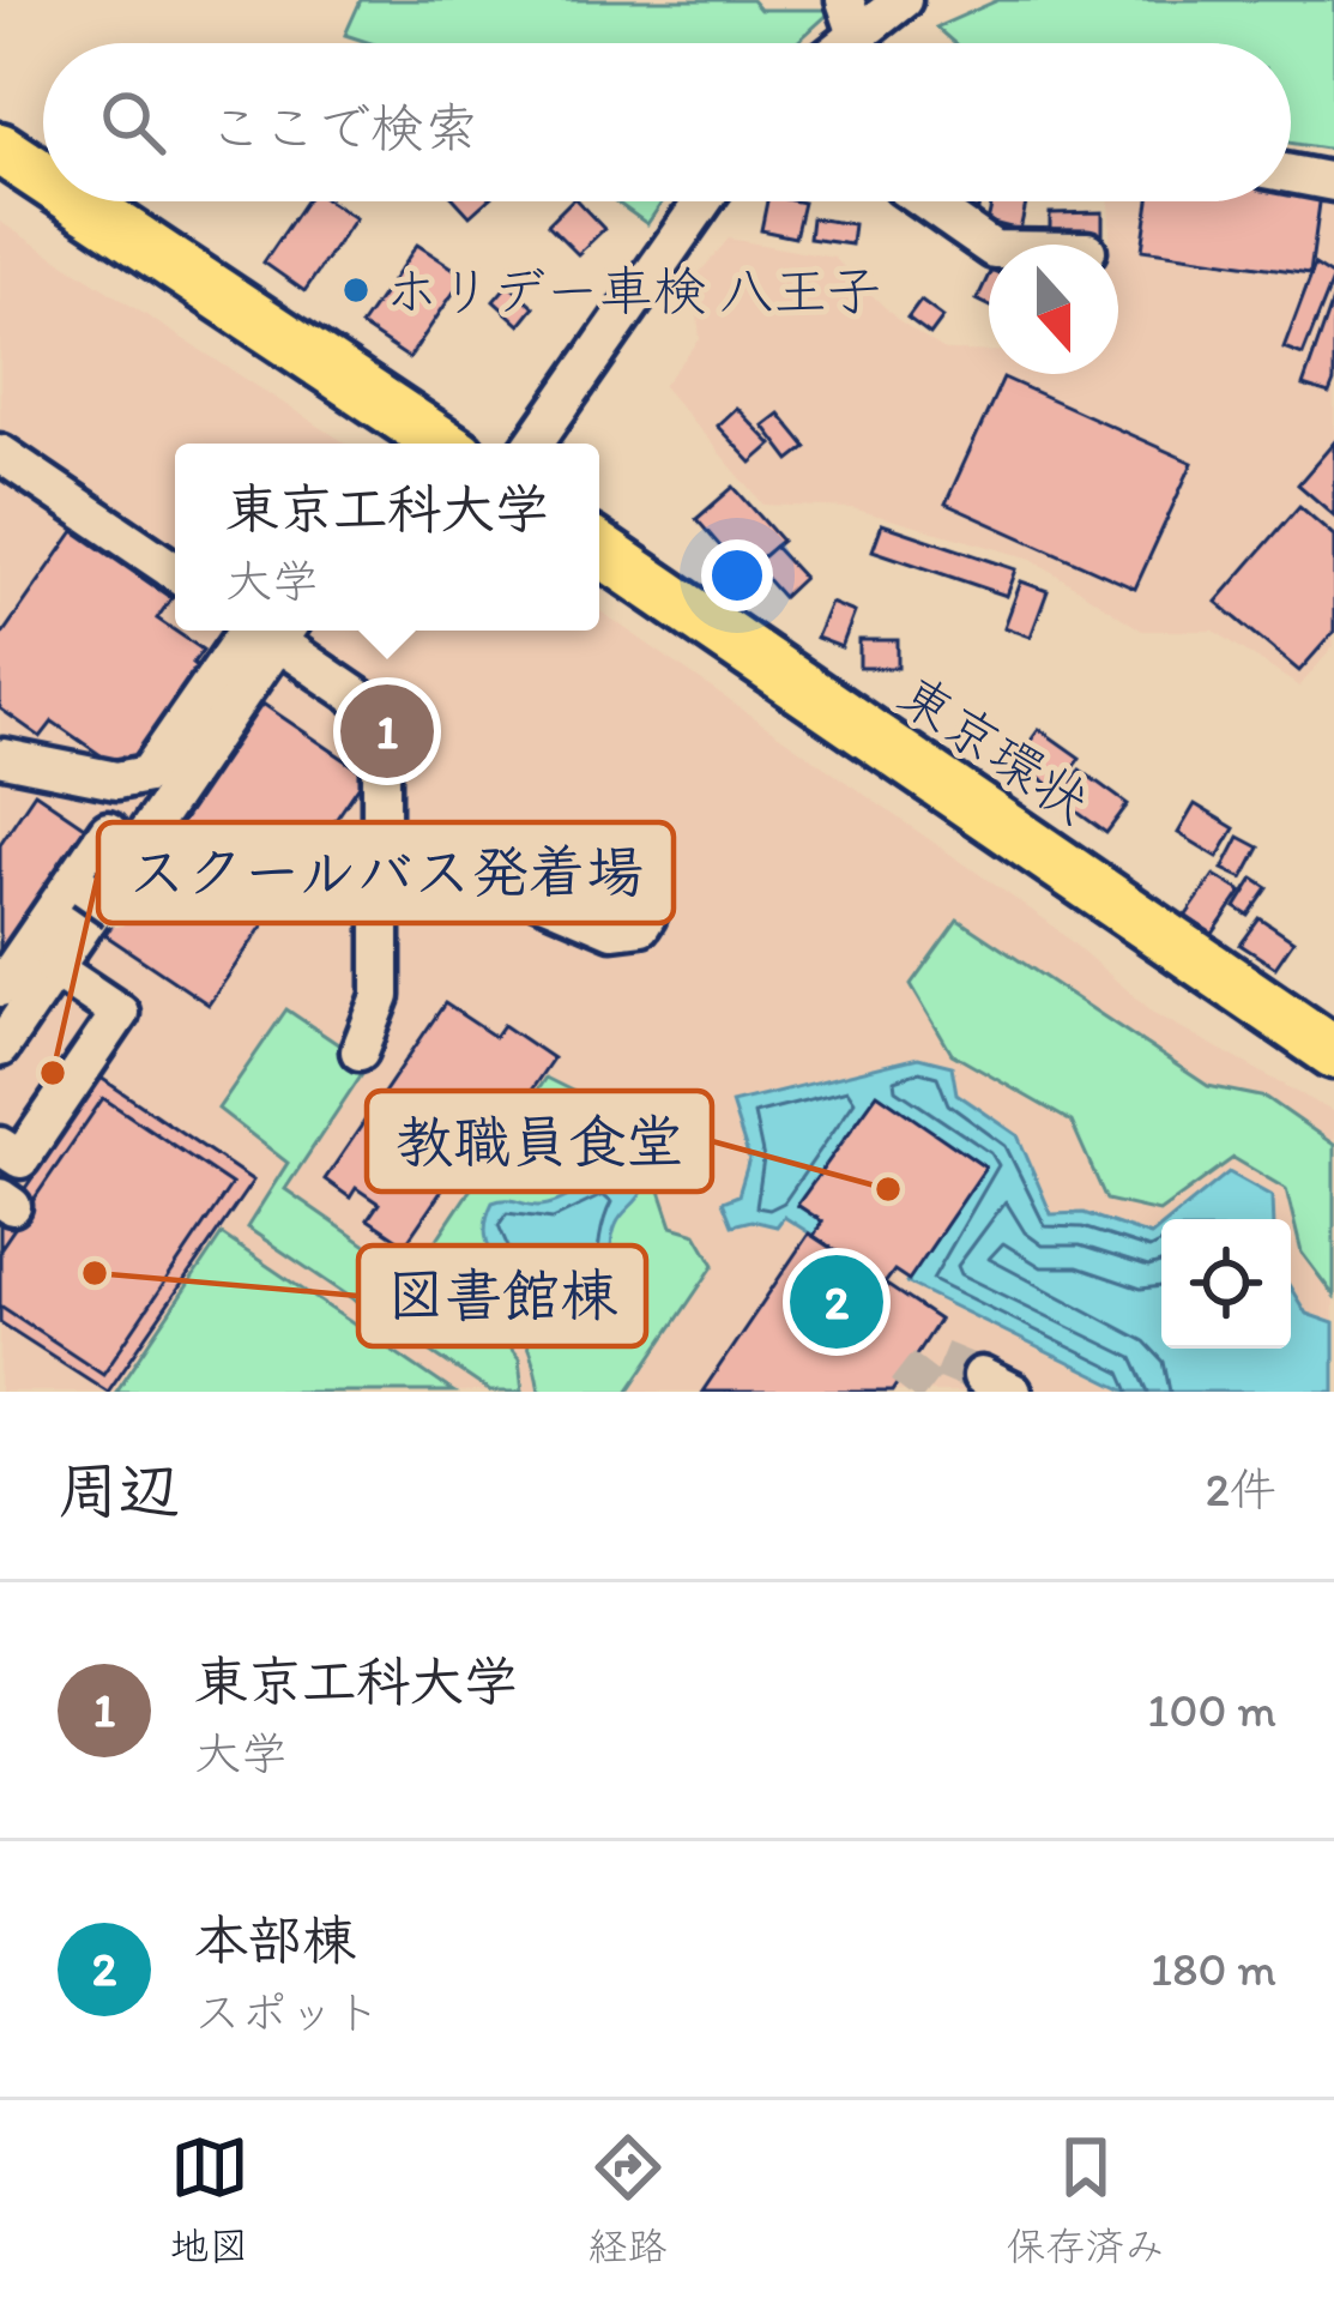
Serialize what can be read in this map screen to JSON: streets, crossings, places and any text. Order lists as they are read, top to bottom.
{
  "streets": {
    "highway": ["東京環状"]
  },
  "places": [
    "ホリデー車検 八王子",
    "スクールバス発着場",
    "教職員食堂",
    "図書館棟"
  ],
  "north": "bottom",
  "page": {
    "search": "ここで検索",
    "popup": ["東京工科大学", "大学"],
    "pins": ["1", "2"],
    "heading": ["周辺", "2件"],
    "list": [
      {
        "mark": "1",
        "name": "東京工科大学",
        "note": "大学",
        "value": "100 m"
      },
      {
        "mark": "2",
        "name": "本部棟",
        "note": "スポット",
        "value": "180 m"
      }
    ],
    "nav": ["地図", "経路", "保存済み"]
  }
}
